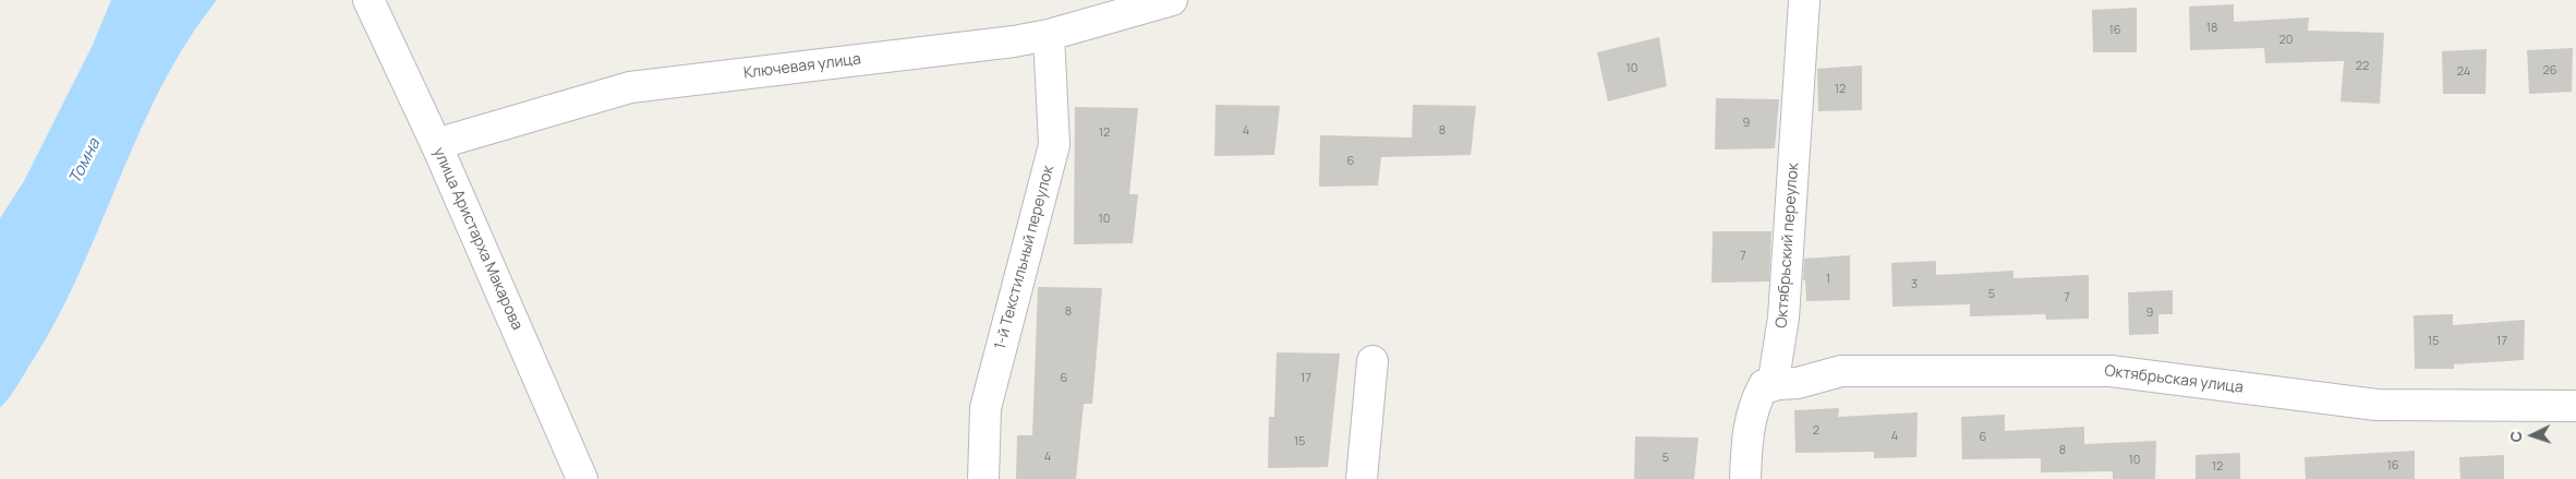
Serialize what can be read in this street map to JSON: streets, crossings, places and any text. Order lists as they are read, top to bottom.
{
  "streets": {
    "street": [
      "Ключевая улица",
      "улица Аристарха Макарова",
      "Октябрьский переулок",
      "1-й Текстильный переулок",
      "Октябрьская улица"
    ]
  },
  "crossings": [
    ["Ключевая улица", "улица Аристарха Макарова"],
    ["Ключевая улица", "1-й Текстильный переулок"],
    ["Октябрьский переулок", "Октябрьская улица"]
  ],
  "water": ["Томна"],
  "house_numbers": [
    "18",
    "16",
    "20",
    "22",
    "10",
    "26",
    "24",
    "12",
    "9",
    "4",
    "8",
    "12",
    "6",
    "10",
    "7",
    "1",
    "3",
    "5",
    "7",
    "8",
    "9",
    "15",
    "17",
    "6",
    "17",
    "2",
    "4",
    "6",
    "15",
    "8",
    "4",
    "5",
    "10",
    "16",
    "12"
  ],
  "north": "left"
}
